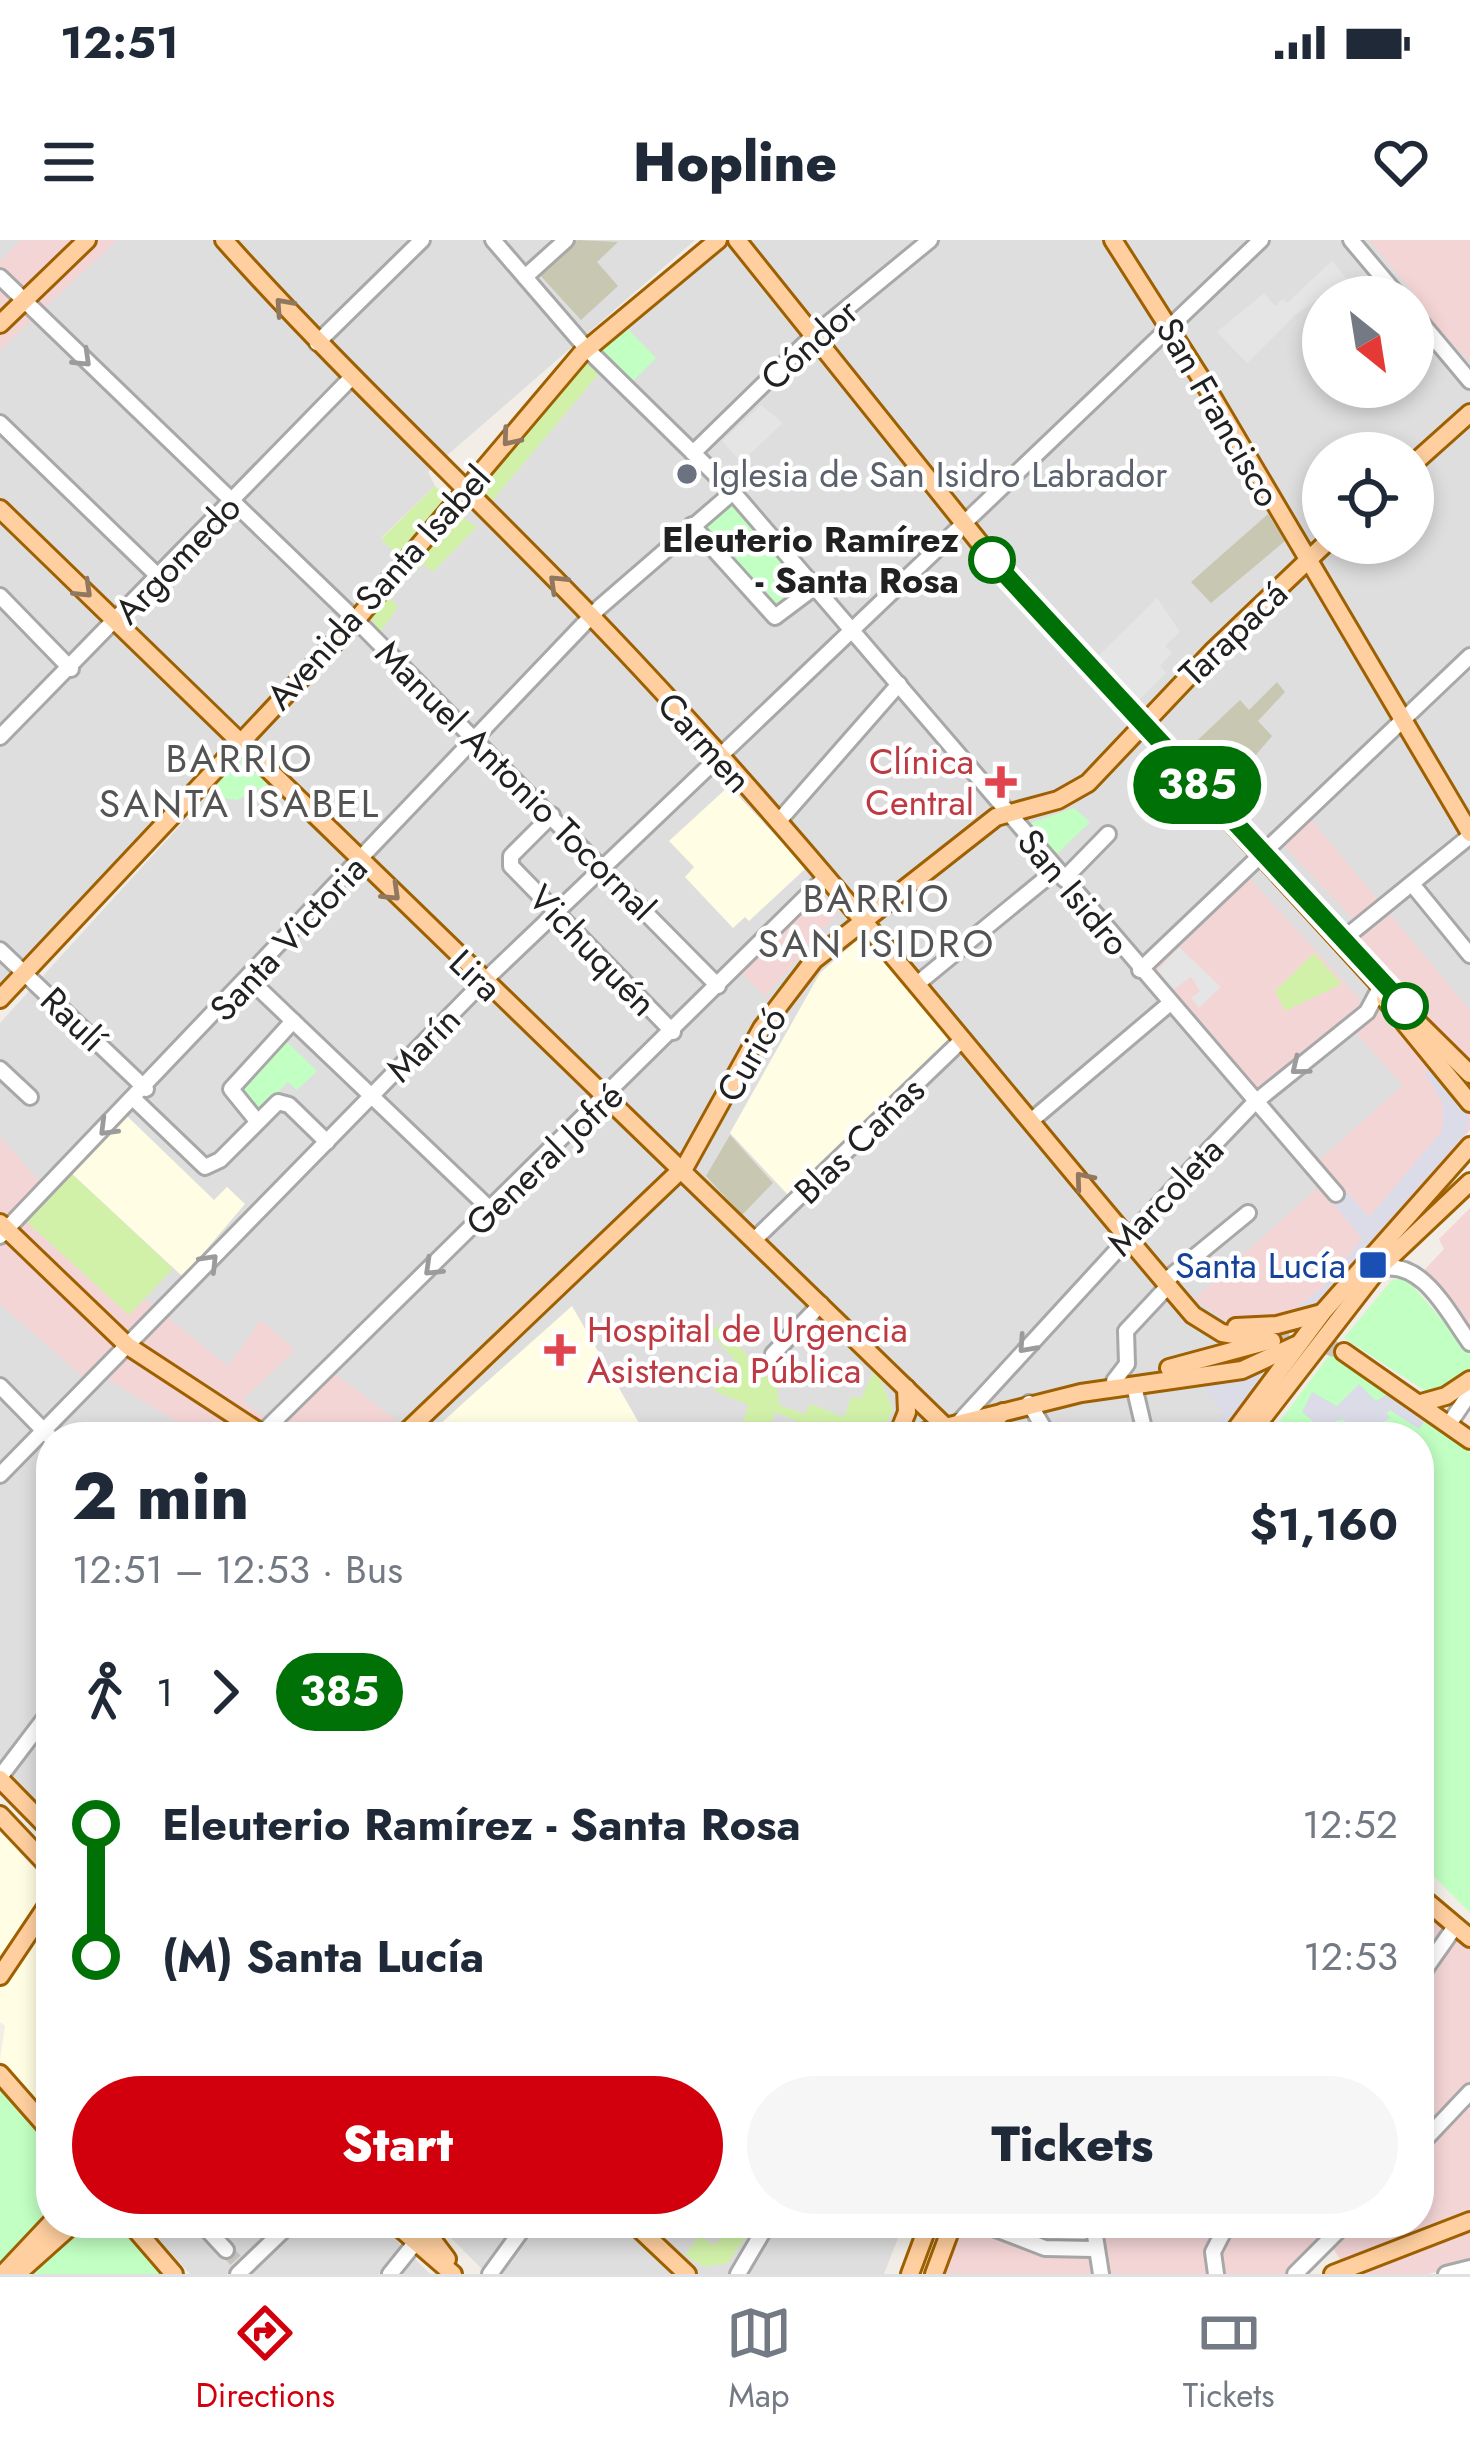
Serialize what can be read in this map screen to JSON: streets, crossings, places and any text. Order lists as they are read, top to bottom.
{
  "streets": {
    "main road": [
      "San Francisco",
      "Avenida Santa Isabel",
      "Tarapacá",
      "Carmen",
      "Lira",
      "Curicó"
    ],
    "street": [
      "Cóndor",
      "Argomedo",
      "Manuel Antonio Tocornal",
      "San Isidro",
      "Santa Victoria",
      "Vichuquén",
      "Raulí",
      "Marín",
      "Blas Cañas",
      "General Jofré",
      "Marcoleta"
    ]
  },
  "crossings": [
    ["Cóndor", "San Isidro"],
    ["San Francisco", "Marín"],
    ["Argomedo", "Carmen"],
    ["Argomedo", "Manuel Antonio Tocornal"],
    ["Argomedo", "Lira"],
    ["Avenida Santa Isabel", "Carmen"],
    ["Avenida Santa Isabel", "Manuel Antonio Tocornal"],
    ["Avenida Santa Isabel", "San Isidro"],
    ["Avenida Santa Isabel", "Lira"],
    ["Avenida Santa Isabel", "Raulí"],
    ["Tarapacá", "Curicó"],
    ["Carmen", "Santa Victoria"],
    ["Carmen", "Marín"],
    ["Carmen", "Curicó"],
    ["Carmen", "Blas Cañas"],
    ["Carmen", "General Jofré"],
    ["Carmen", "Marcoleta"],
    ["Manuel Antonio Tocornal", "Santa Victoria"],
    ["Manuel Antonio Tocornal", "Vichuquén"],
    ["Manuel Antonio Tocornal", "Marín"],
    ["Manuel Antonio Tocornal", "General Jofré"],
    ["San Isidro", "Santa Victoria"],
    ["San Isidro", "Marín"],
    ["San Isidro", "Curicó"],
    ["San Isidro", "Marcoleta"],
    ["Santa Victoria", "Lira"],
    ["Santa Victoria", "Raulí"],
    ["Vichuquén", "Marín"],
    ["Vichuquén", "General Jofré"],
    ["Lira", "Marín"],
    ["Lira", "Curicó"],
    ["Lira", "Blas Cañas"],
    ["Lira", "General Jofré"]
  ],
  "one_way": ["General Jofré", "Marcoleta"],
  "districts": ["BARRIO SANTA ISABEL", "BARRIO SAN ISIDRO"],
  "places": {
    "other": ["Iglesia de San Isidro Labrador", "Eleuterio Ramírez - Santa Rosa"],
    "health": ["Clínica Central", "Hospital de Urgencia Asistencia Pública"],
    "transit": ["Santa Lucía"]
  },
  "lines": ["bus line 385"],
  "north": "bottom right",
  "page": {
    "status": "12:51",
    "header": "Hopline",
    "on_map": "385",
    "heading": ["2 min", "12:51 – 12:53 · Bus", "$1,160"],
    "legs": ["1", "385"],
    "list": [
      {
        "name": "Eleuterio Ramírez - Santa Rosa",
        "value": "12:52"
      },
      {
        "name": "(M) Santa Lucía",
        "value": "12:53"
      }
    ],
    "buttons": ["Start", "Tickets"],
    "tabs": ["Directions", "Map", "Tickets"]
  }
}
